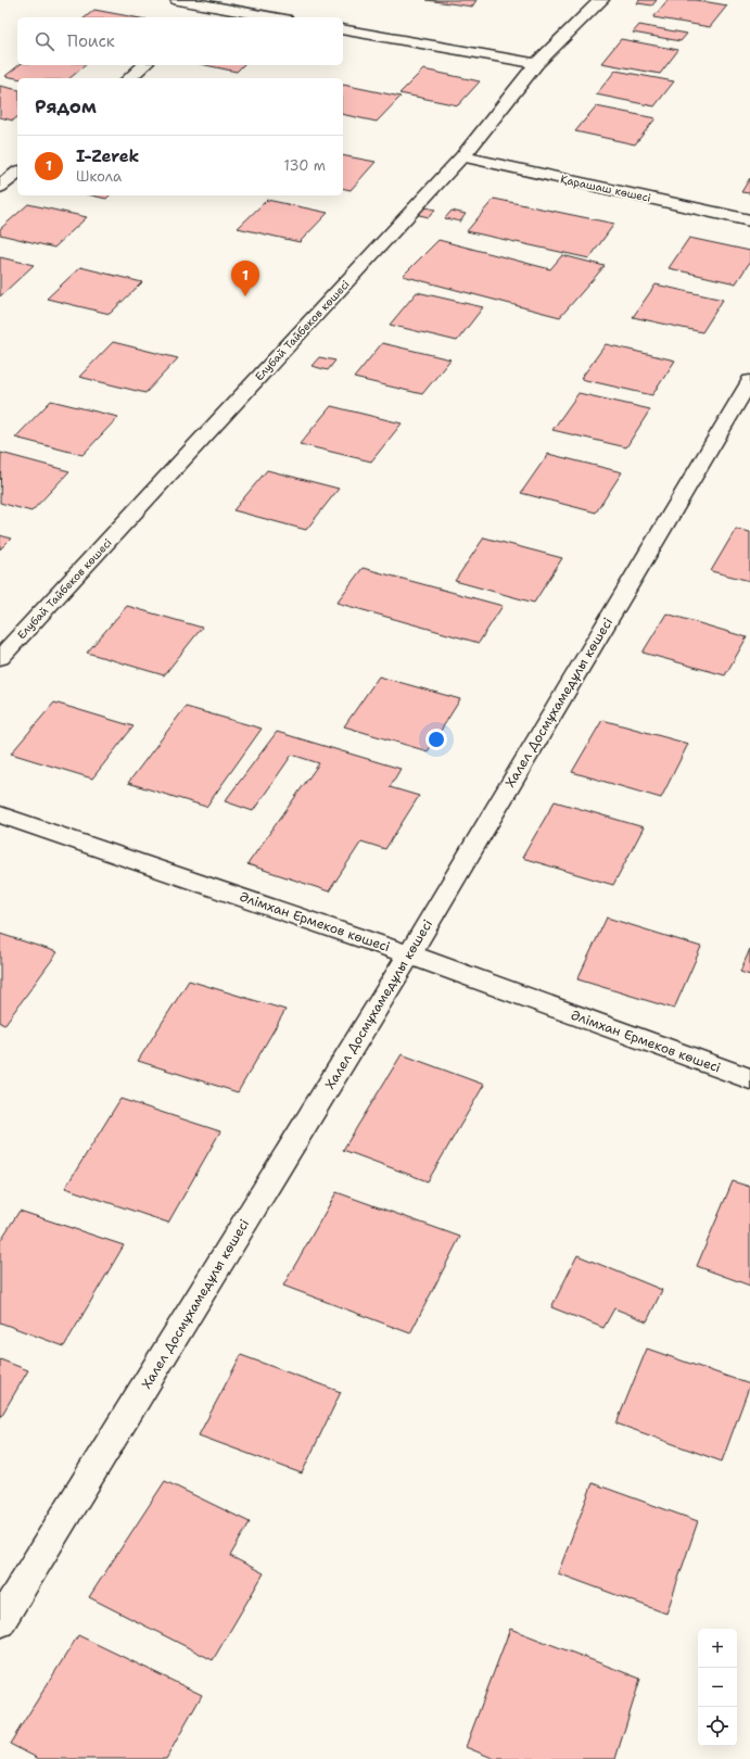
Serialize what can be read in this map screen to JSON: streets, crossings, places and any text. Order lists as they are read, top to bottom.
{
  "streets": {
    "street": [
      "Қарашаш көшесі",
      "Елубай Тайбеков көшесі",
      "Халел Досмұхамедұлы көшесі",
      "Әлімхан Ермеков көшесі"
    ]
  },
  "crossings": [
    ["Қарашаш көшесі", "Елубай Тайбеков көшесі"],
    ["Халел Досмұхамедұлы көшесі", "Әлімхан Ермеков көшесі"]
  ],
  "page": {
    "search": "Поиск",
    "heading": "Рядом",
    "list": [
      {
        "mark": "1",
        "name": "I-Zerek",
        "note": "Школа",
        "value": "130 m"
      }
    ],
    "pins": "1",
    "map_buttons": ["+", "−"]
  }
}
